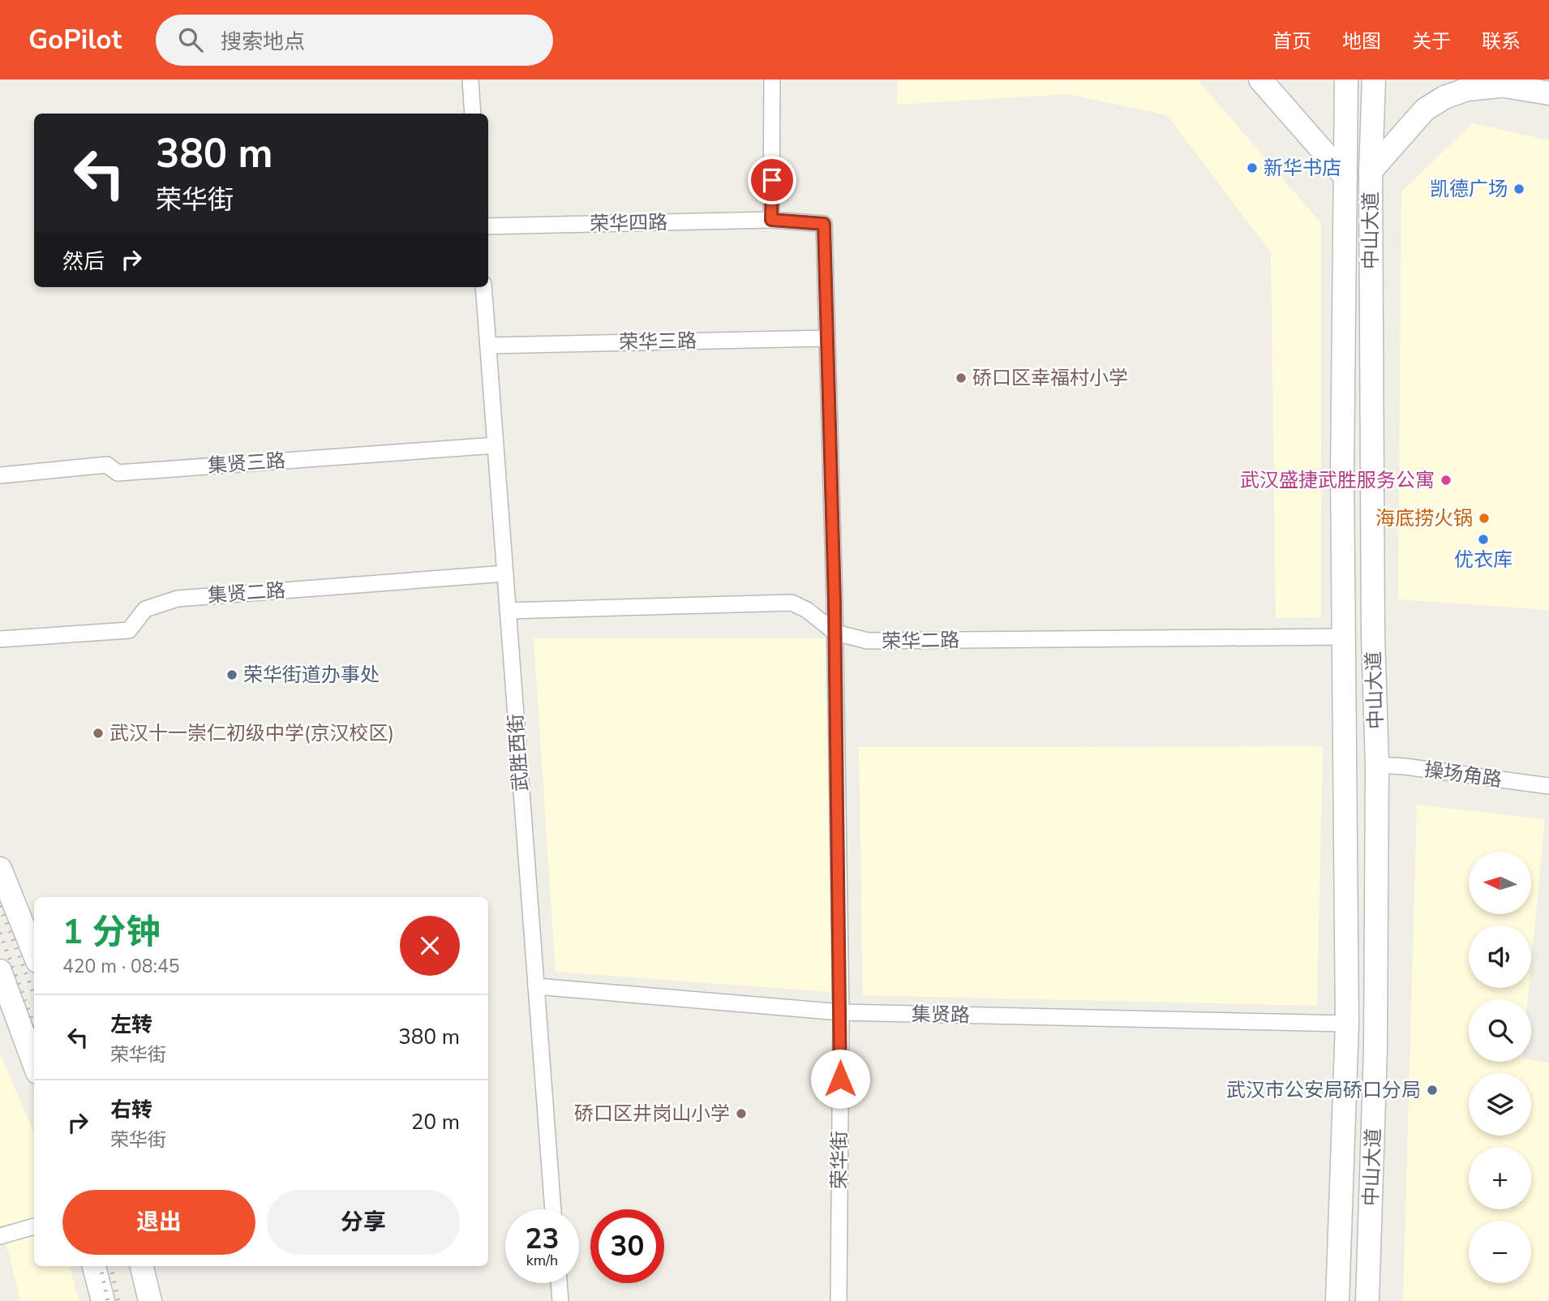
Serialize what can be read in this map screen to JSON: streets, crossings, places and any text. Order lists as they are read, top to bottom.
{
  "streets": {
    "main road": ["中山大道"],
    "street": [
      "荣华四路",
      "荣华三路",
      "集贤三路",
      "集贤二路",
      "荣华二路",
      "武胜西街",
      "操场角路",
      "集贤路",
      "荣华街"
    ]
  },
  "crossings": [
    ["荣华四路", "荣华街"],
    ["中山大道", "荣华二路"],
    ["中山大道", "操场角路"],
    ["中山大道", "集贤路"],
    ["荣华三路", "武胜西街"],
    ["荣华三路", "荣华街"],
    ["集贤三路", "武胜西街"],
    ["集贤二路", "武胜西街"],
    ["荣华二路", "武胜西街"],
    ["荣华二路", "荣华街"],
    ["武胜西街", "集贤路"],
    ["集贤路", "荣华街"]
  ],
  "places": [
    "新华书店",
    "凯德广场",
    "硚口区幸福村小学",
    "武汉盛捷武胜服务公寓",
    "海底捞火锅",
    "优衣库",
    "荣华街道办事处",
    "武汉十一崇仁初级中学(京汉校区)",
    "武汉市公安局硚口分局",
    "硚口区井岗山小学"
  ],
  "north": "left",
  "page": {
    "header": "GoPilot",
    "search": "搜索地点",
    "nav": [
      "首页",
      "地图",
      "关于",
      "联系"
    ],
    "turn": ["380 m", "荣华街"],
    "then": "然后",
    "map_buttons": ["+", "−"],
    "heading": ["1 分钟", "420 m · 08:45"],
    "list": [
      {
        "name": "左转",
        "note": "荣华街",
        "value": "380 m"
      },
      {
        "name": "右转",
        "note": "荣华街",
        "value": "20 m"
      }
    ],
    "buttons": ["退出", "分享"],
    "speed": "23 km/h",
    "limit": "30"
  }
}
